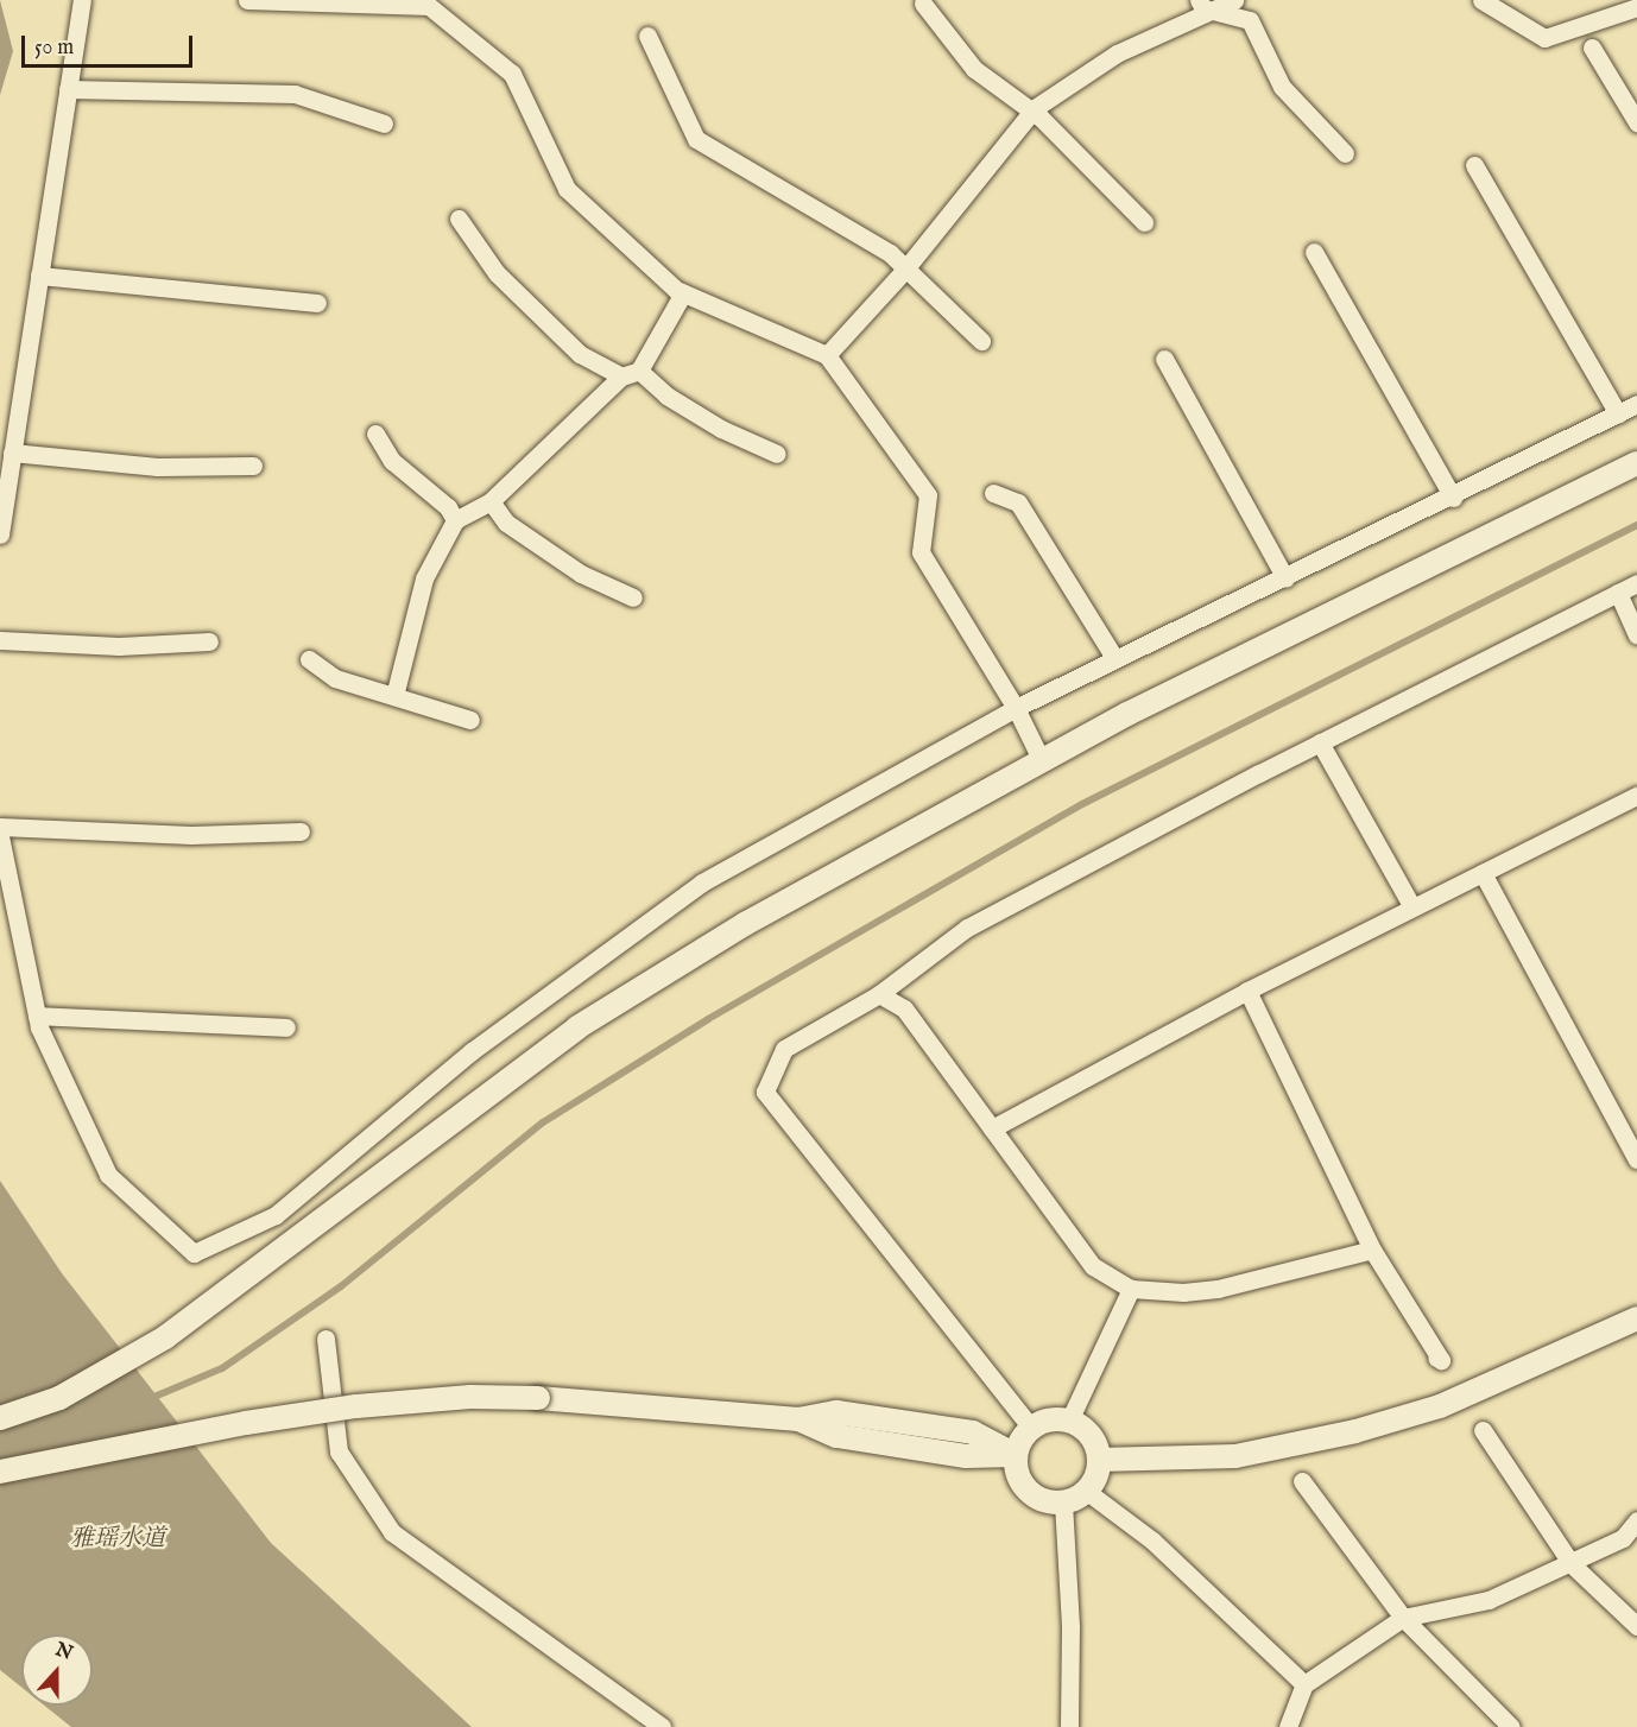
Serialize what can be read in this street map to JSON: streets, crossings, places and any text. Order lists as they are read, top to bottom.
{
  "water": ["雅瑶水道"],
  "scale_bar": "50 m",
  "north": "top"
}
